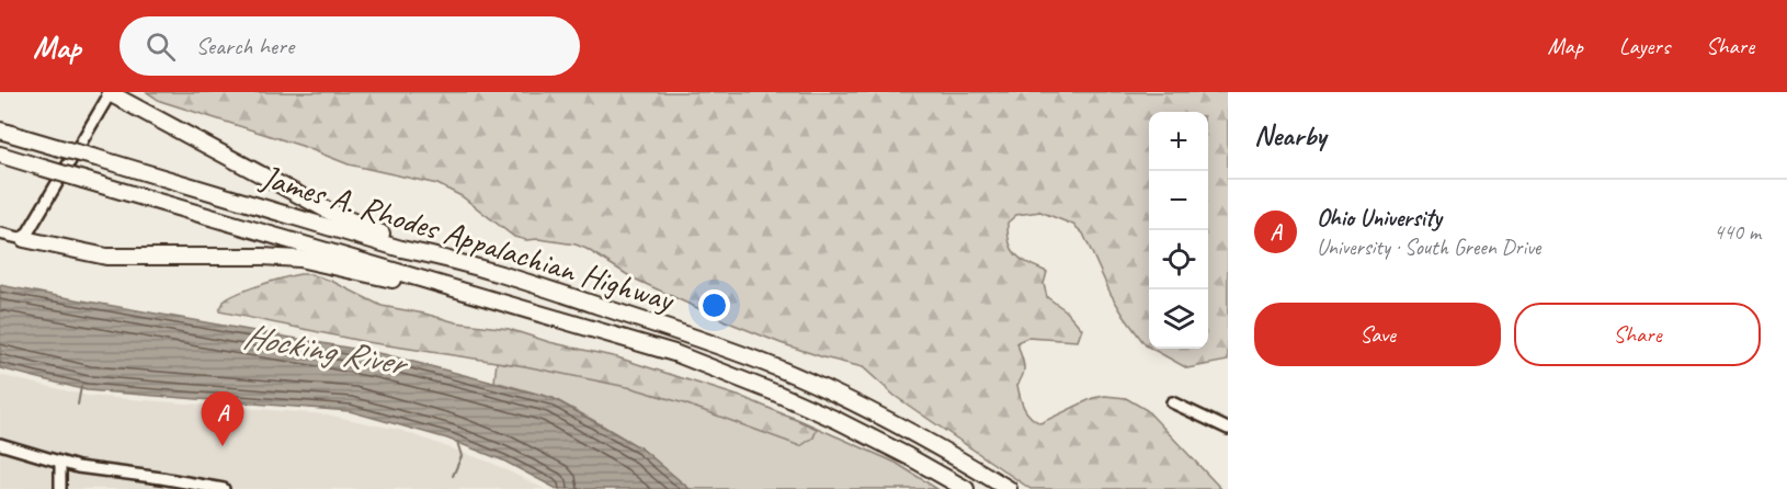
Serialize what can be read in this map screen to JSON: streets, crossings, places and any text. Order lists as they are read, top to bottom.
{
  "streets": {
    "highway": ["James A. Rhodes Appalachian Highway"]
  },
  "water": ["Hocking River"],
  "page": {
    "header": "Map",
    "search": "Search here",
    "nav": ["Map", "Layers", "Share"],
    "heading": "Nearby",
    "map_buttons": ["+", "−"],
    "list": [
      {
        "mark": "A",
        "name": "Ohio University",
        "note": "University · South Green Drive",
        "value": "440 m"
      }
    ],
    "buttons": ["Save", "Share"],
    "pins": "A"
  }
}
